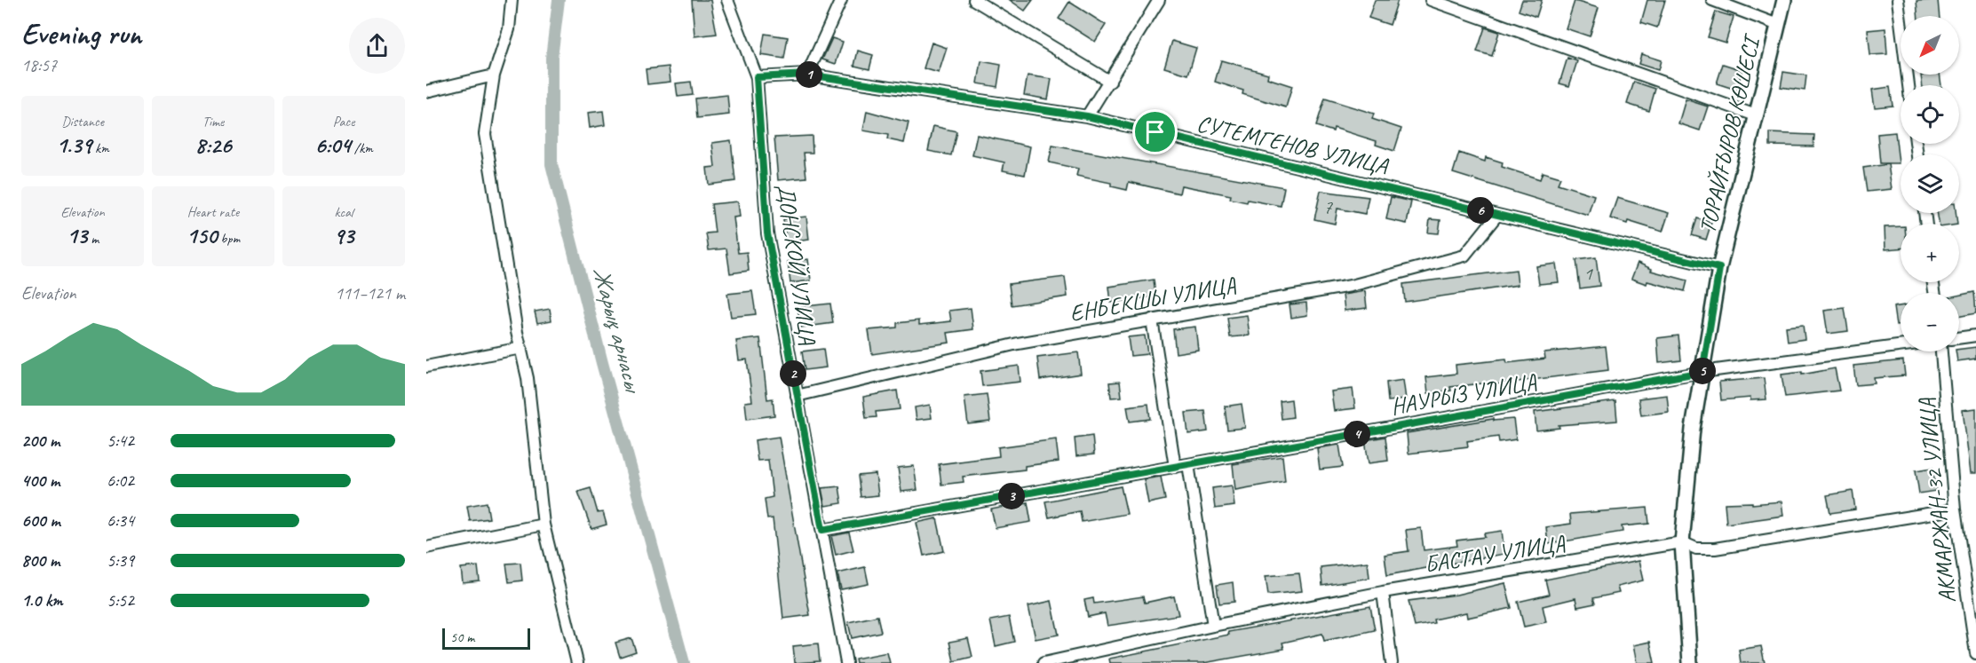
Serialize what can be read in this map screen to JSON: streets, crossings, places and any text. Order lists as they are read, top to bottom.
{
  "streets": {
    "street": [
      "ТОРАЙҒЫРОВ КӨШЕСІ",
      "СУТЕМГЕНОВ УЛИЦА",
      "ДОНСКОЙ УЛИЦА",
      "ЕНБЕКШЫ УЛИЦА",
      "НАУРЫЗ УЛИЦА",
      "АКМАРЖАН-32 УЛИЦА",
      "БАСТАУ УЛИЦА"
    ]
  },
  "crossings": [
    ["ТОРАЙҒЫРОВ КӨШЕСІ", "СУТЕМГЕНОВ УЛИЦА"],
    ["ТОРАЙҒЫРОВ КӨШЕСІ", "НАУРЫЗ УЛИЦА"],
    ["ТОРАЙҒЫРОВ КӨШЕСІ", "БАСТАУ УЛИЦА"],
    ["СУТЕМГЕНОВ УЛИЦА", "ДОНСКОЙ УЛИЦА"],
    ["СУТЕМГЕНОВ УЛИЦА", "ЕНБЕКШЫ УЛИЦА"],
    ["ДОНСКОЙ УЛИЦА", "ЕНБЕКШЫ УЛИЦА"],
    ["ДОНСКОЙ УЛИЦА", "НАУРЫЗ УЛИЦА"],
    ["АКМАРЖАН-32 УЛИЦА", "БАСТАУ УЛИЦА"]
  ],
  "water": ["Жарық арнасы"],
  "house_numbers": ["7", "1"],
  "scale_bar": "50 m",
  "north": "bottom left",
  "page": {
    "heading": ["Evening run", "18:57"],
    "map_buttons": ["+", "−"],
    "pins": [
      "1",
      "6",
      "5",
      "2",
      "4",
      "3"
    ],
    "stats": [
      ["Distance", "1.39 km"],
      ["Time", "8:26"],
      ["Pace", "6:04 /km"],
      ["Elevation", "13 m"],
      ["Heart rate", "150 bpm"],
      ["kcal", "93"]
    ],
    "chart": ["Elevation", "111–121 m"],
    "list": [
      {
        "name": "200 m",
        "note": "5:42"
      },
      {
        "name": "400 m",
        "note": "6:02"
      },
      {
        "name": "600 m",
        "note": "6:34"
      },
      {
        "name": "800 m",
        "note": "5:39"
      },
      {
        "name": "1.0 km",
        "note": "5:52"
      }
    ],
    "scale": "50 m"
  }
}
